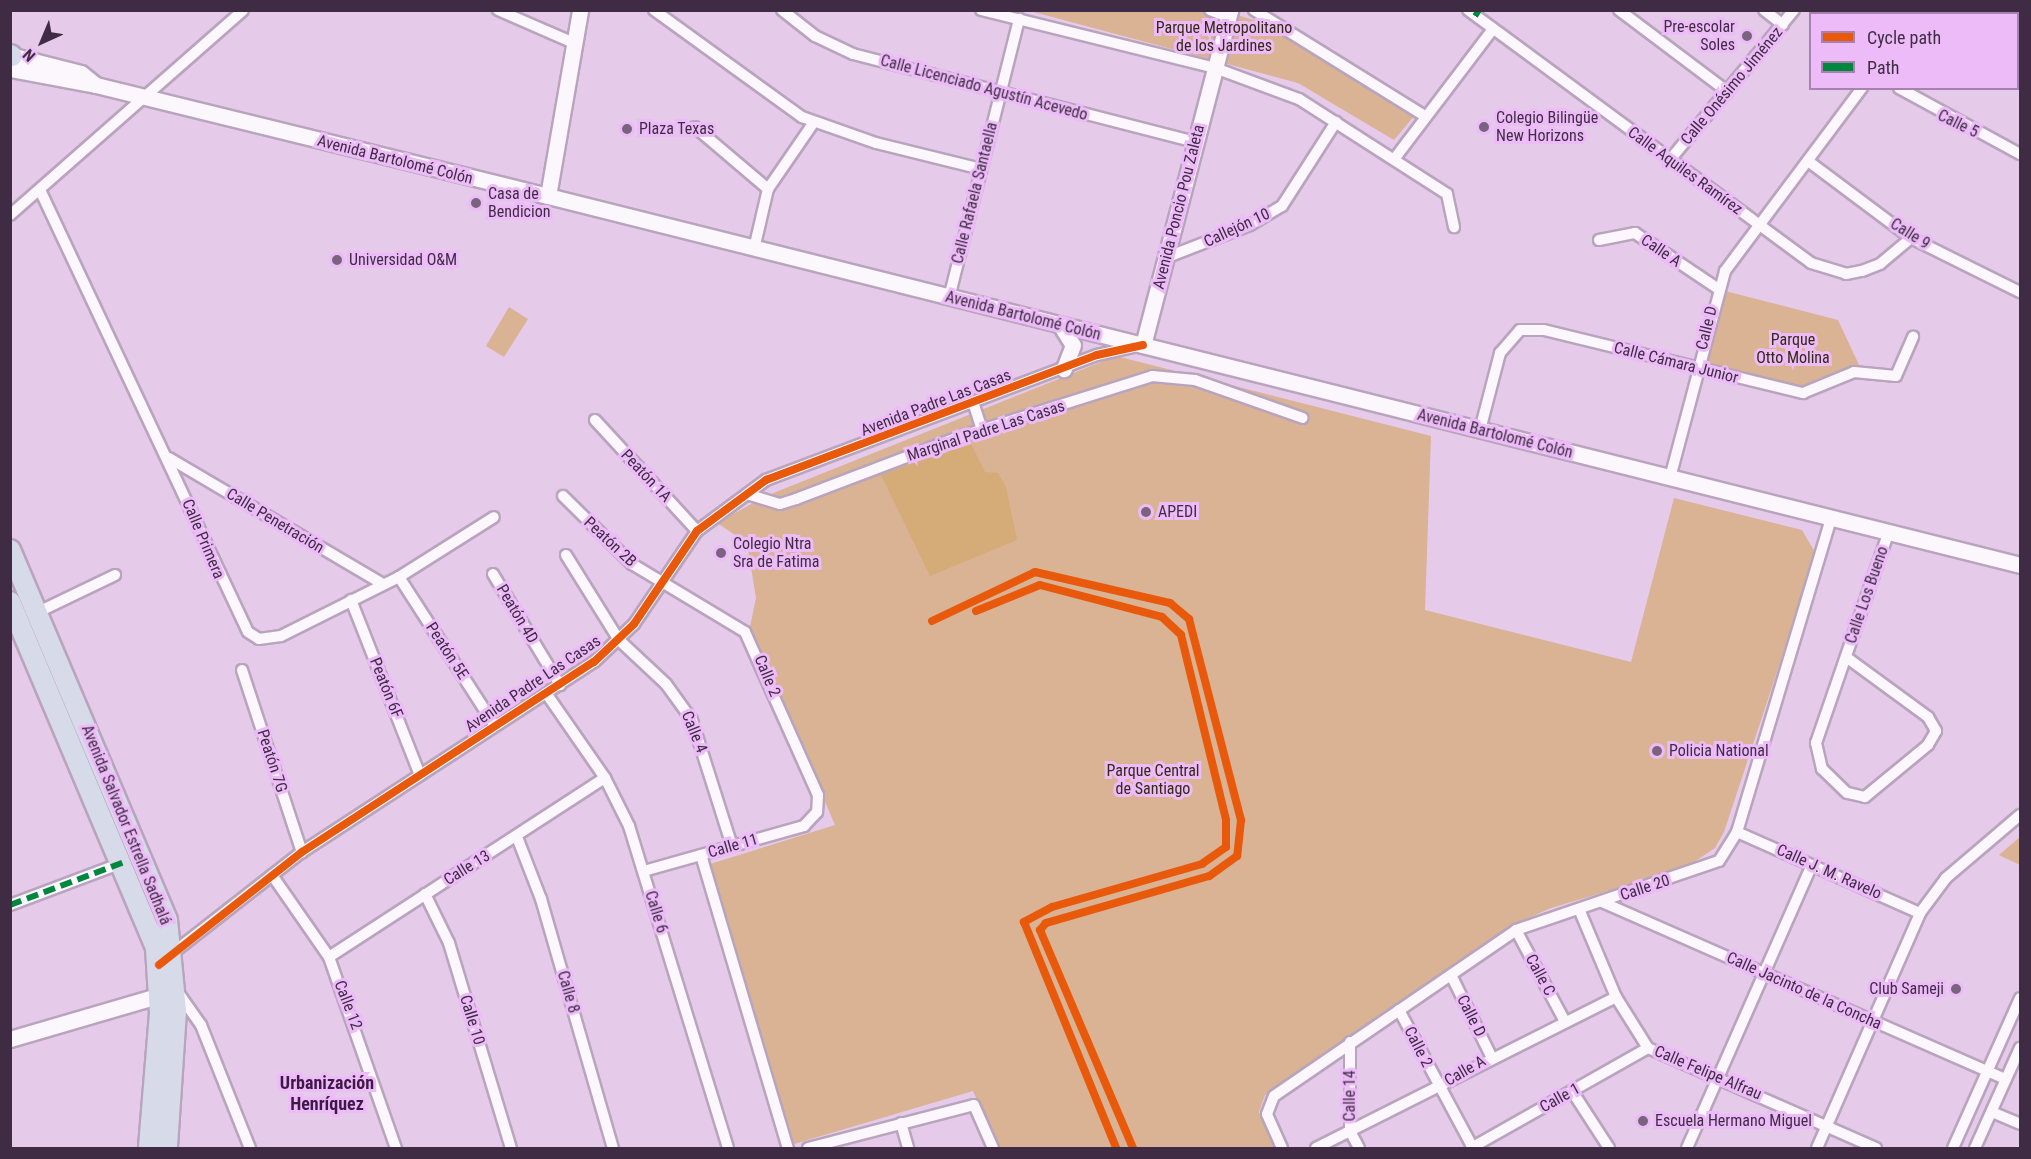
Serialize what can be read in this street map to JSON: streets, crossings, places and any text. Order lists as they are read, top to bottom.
{
  "streets": {
    "highway": ["Avenida Salvador Estrella Sadhalá"],
    "main road": ["Avenida Bartolomé Colón", "Avenida Poncio Pou Zaleta"],
    "street": [
      "Calle Onésimo Jiménez",
      "Calle Licenciado Agustín Acevedo",
      "Calle 5",
      "Calle Aquiles Ramírez",
      "Calle Rafaela Santaella",
      "Callejón 10",
      "Calle 9",
      "Calle A",
      "Calle D",
      "Calle Cámara Junior",
      "Avenida Padre Las Casas",
      "Marginal Padre Las Casas",
      "Peatón 1A",
      "Calle Penetración",
      "Calle Primera",
      "Peatón 2B",
      "Calle Los Bueno",
      "Peatón 4D",
      "Peatón 5E",
      "Calle 2",
      "Peatón 6F",
      "Calle 4",
      "Peatón 7G",
      "Calle 11",
      "Calle 13",
      "Calle J. M. Ravelo",
      "Calle 20",
      "Calle 6",
      "Calle C",
      "Calle Jacinto de la Concha",
      "Calle 8",
      "Calle 12",
      "Calle 10",
      "Calle Felipe Alfrau",
      "Calle 14",
      "Calle 1"
    ]
  },
  "crossings": [
    ["Calle Onésimo Jiménez", "Calle Aquiles Ramírez"],
    ["Calle Licenciado Agustín Acevedo", "Calle Rafaela Santaella"],
    ["Calle Licenciado Agustín Acevedo", "Avenida Poncio Pou Zaleta"],
    ["Avenida Bartolomé Colón", "Calle Rafaela Santaella"],
    ["Avenida Bartolomé Colón", "Avenida Poncio Pou Zaleta"],
    ["Avenida Bartolomé Colón", "Calle D"],
    ["Avenida Bartolomé Colón", "Calle Cámara Junior"],
    ["Avenida Bartolomé Colón", "Avenida Padre Las Casas"],
    ["Avenida Bartolomé Colón", "Calle Los Bueno"],
    ["Avenida Bartolomé Colón", "Calle 20"],
    ["Calle Aquiles Ramírez", "Calle 9"],
    ["Calle Aquiles Ramírez", "Calle D"],
    ["Avenida Poncio Pou Zaleta", "Callejón 10"],
    ["Avenida Poncio Pou Zaleta", "Avenida Padre Las Casas"],
    ["Calle 9", "Calle D"],
    ["Calle A", "Calle D"],
    ["Calle A", "Calle 2"],
    ["Calle A", "Calle C"],
    ["Calle A", "Calle Felipe Alfrau"],
    ["Calle A", "Calle 14"],
    ["Calle D", "Calle Cámara Junior"],
    ["Calle D", "Calle 20"],
    ["Avenida Padre Las Casas", "Marginal Padre Las Casas"],
    ["Avenida Padre Las Casas", "Peatón 1A"],
    ["Avenida Padre Las Casas", "Peatón 2B"],
    ["Avenida Padre Las Casas", "Peatón 4D"],
    ["Avenida Padre Las Casas", "Peatón 5E"],
    ["Avenida Padre Las Casas", "Calle 2"],
    ["Avenida Padre Las Casas", "Peatón 6F"],
    ["Avenida Padre Las Casas", "Calle 4"],
    ["Avenida Padre Las Casas", "Peatón 7G"],
    ["Avenida Padre Las Casas", "Avenida Salvador Estrella Sadhalá"],
    ["Avenida Padre Las Casas", "Calle 6"],
    ["Avenida Padre Las Casas", "Calle 12"],
    ["Calle Penetración", "Calle Primera"],
    ["Calle Primera", "Peatón 5E"],
    ["Calle Primera", "Peatón 6F"],
    ["Peatón 2B", "Calle 2"],
    ["Calle 2", "Calle 11"],
    ["Calle 2", "Calle 20"],
    ["Calle 2", "Calle 1"],
    ["Calle 4", "Calle 11"],
    ["Calle 11", "Calle 6"],
    ["Calle 13", "Calle 6"],
    ["Calle 13", "Calle 8"],
    ["Calle 13", "Calle 12"],
    ["Calle 13", "Calle 10"],
    ["Calle J. M. Ravelo", "Calle 20"],
    ["Calle 20", "Calle C"],
    ["Calle 20", "Calle Jacinto de la Concha"],
    ["Calle 20", "Calle Felipe Alfrau"],
    ["Calle 20", "Calle 14"],
    ["Calle Felipe Alfrau", "Calle 1"]
  ],
  "districts": ["Urbanización Henríquez"],
  "parks": ["Parque Metropolitano de los Jardines", "Parque Otto Molina", "Parque Central de Santiago"],
  "places": [
    "Pre-escolar Soles",
    "Colegio Bilingüe New Horizons",
    "Plaza Texas",
    "Casa de Bendicion",
    "Universidad O&M",
    "APEDI",
    "Colegio Ntra Sra de Fatima",
    "Policia National",
    "Club Sameji",
    "Escuela Hermano Miguel"
  ],
  "legend": ["Cycle path", "Path"],
  "north": "bottom left"
}
